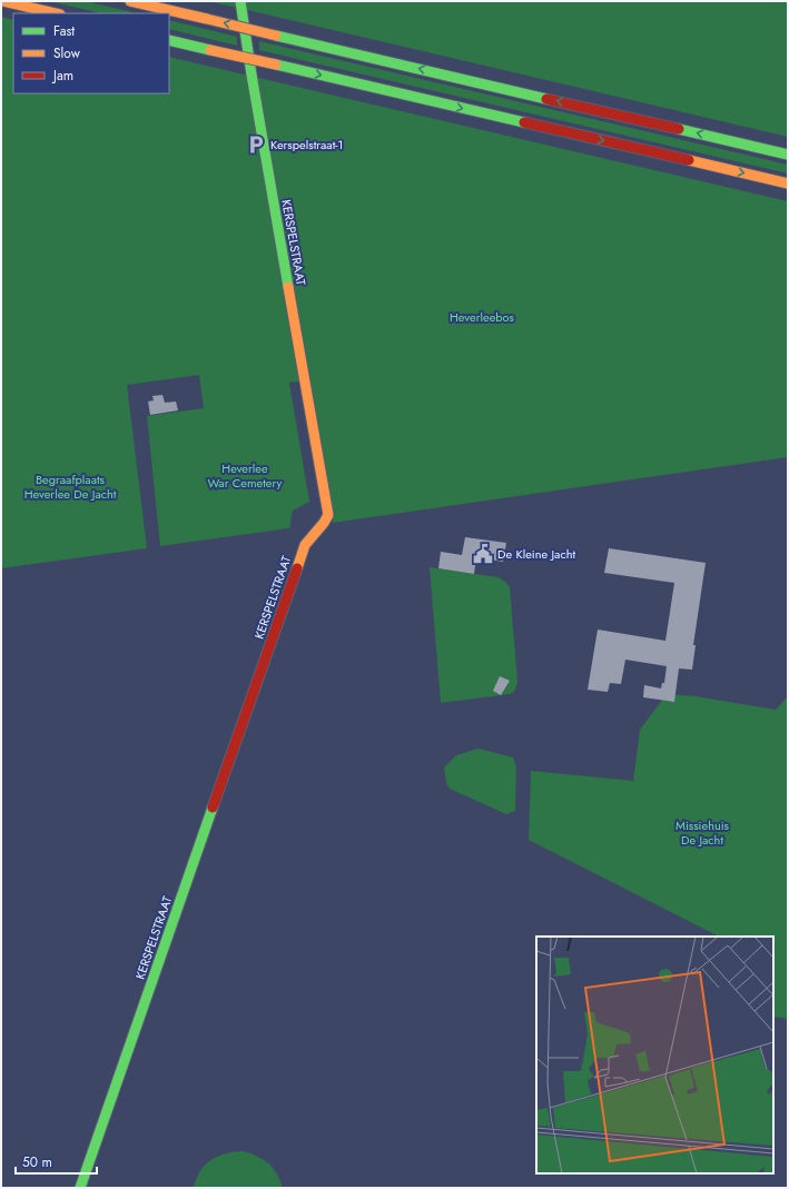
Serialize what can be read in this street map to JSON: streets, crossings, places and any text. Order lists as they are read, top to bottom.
{
  "streets": {
    "main road": ["KERSPELSTRAAT"]
  },
  "parks": [
    "Heverleebos",
    "Heverlee War Cemetery",
    "Begraafplaats Heverlee De Jacht",
    "Missiehuis De Jacht"
  ],
  "places": {
    "parking": ["Kerspelstraat-1"],
    "public building": ["De Kleine Jacht"]
  },
  "legend": ["Fast", "Slow", "Jam"],
  "scale_bar": "50 m"
}
